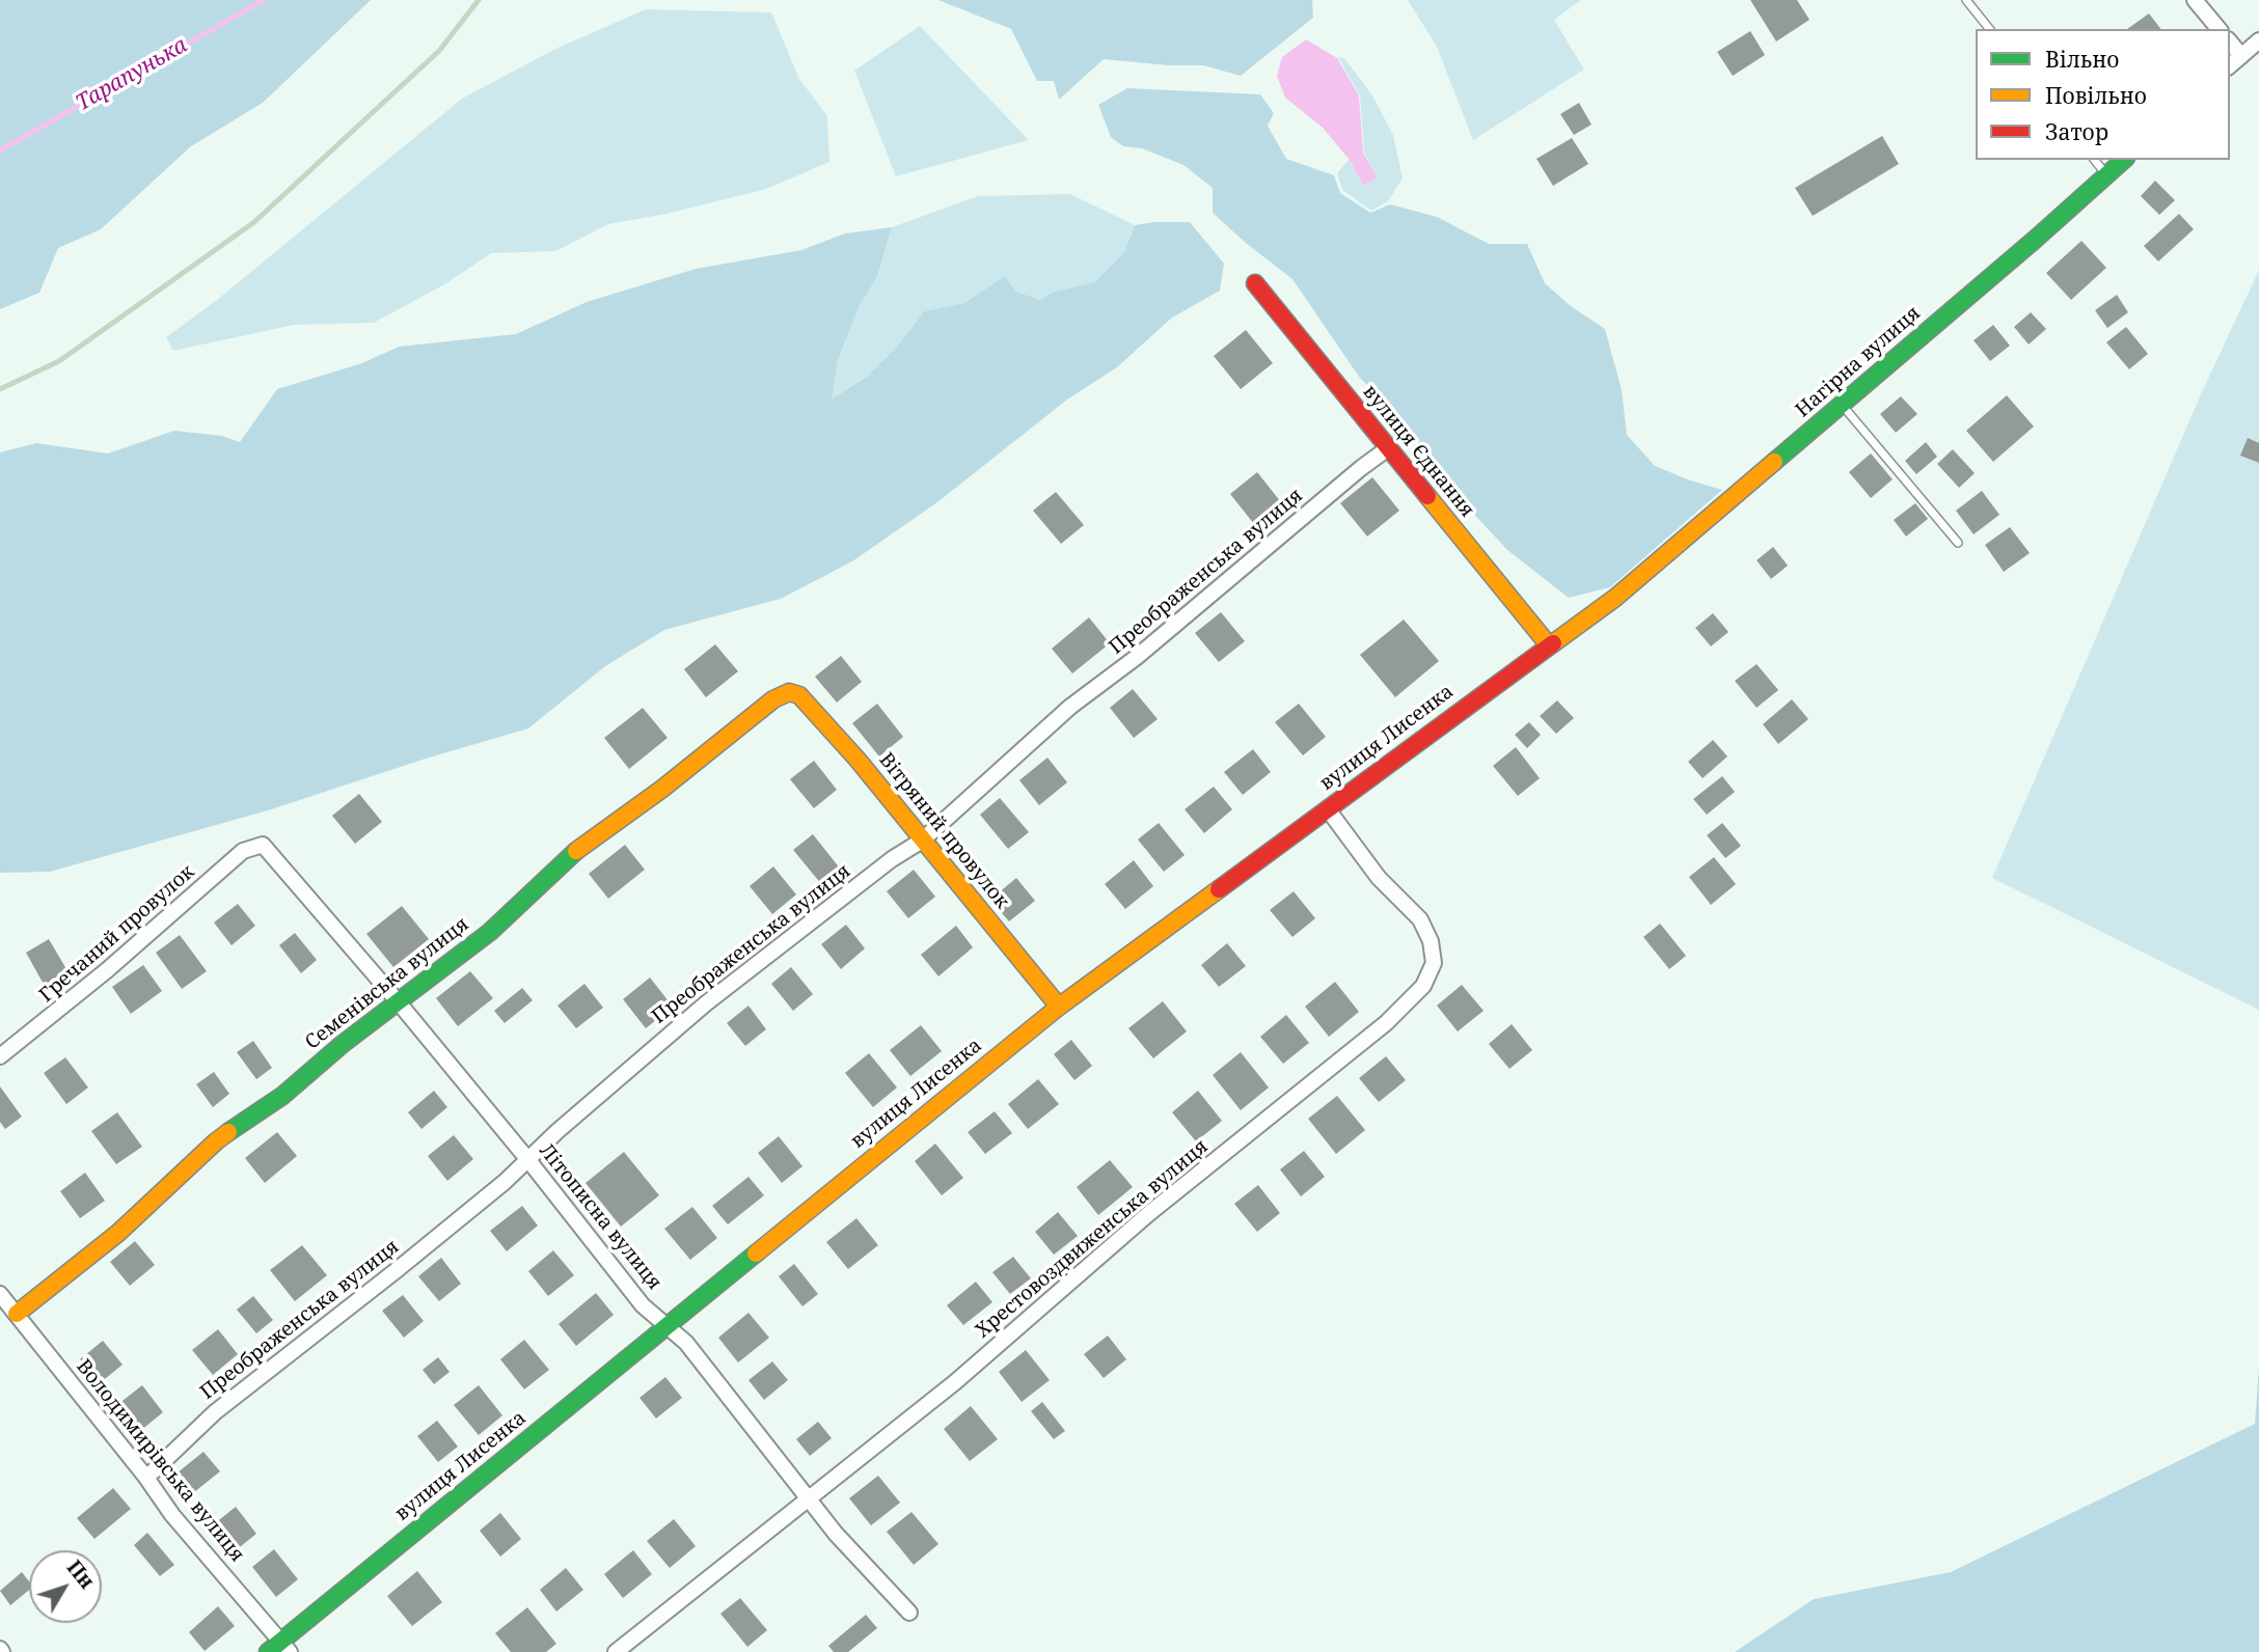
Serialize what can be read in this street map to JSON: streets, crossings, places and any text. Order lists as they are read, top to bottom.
{
  "streets": {
    "street": [
      "Нагірна вулиця",
      "вулиця Єднання",
      "Преображенська вулиця",
      "вулиця Лисенка",
      "Вітряний провулок",
      "Гречаний провулок",
      "Семенівська вулиця",
      "Літописна вулиця",
      "Хрестовоздвиженська вулиця",
      "Володимирівська вулиця"
    ]
  },
  "crossings": [
    ["Нагірна вулиця", "вулиця Лисенка"],
    ["вулиця Єднання", "Преображенська вулиця"],
    ["вулиця Єднання", "вулиця Лисенка"],
    ["Преображенська вулиця", "Вітряний провулок"],
    ["Преображенська вулиця", "Літописна вулиця"],
    ["Преображенська вулиця", "Володимирівська вулиця"],
    ["вулиця Лисенка", "Вітряний провулок"],
    ["вулиця Лисенка", "Літописна вулиця"],
    ["вулиця Лисенка", "Хрестовоздвиженська вулиця"],
    ["вулиця Лисенка", "Володимирівська вулиця"],
    ["Вітряний провулок", "Семенівська вулиця"],
    ["Гречаний провулок", "Літописна вулиця"],
    ["Семенівська вулиця", "Літописна вулиця"],
    ["Семенівська вулиця", "Володимирівська вулиця"],
    ["Літописна вулиця", "Хрестовоздвиженська вулиця"]
  ],
  "water": ["Тарапунька"],
  "legend": ["Вільно", "Повільно", "Затор"],
  "north": "top right"
}
